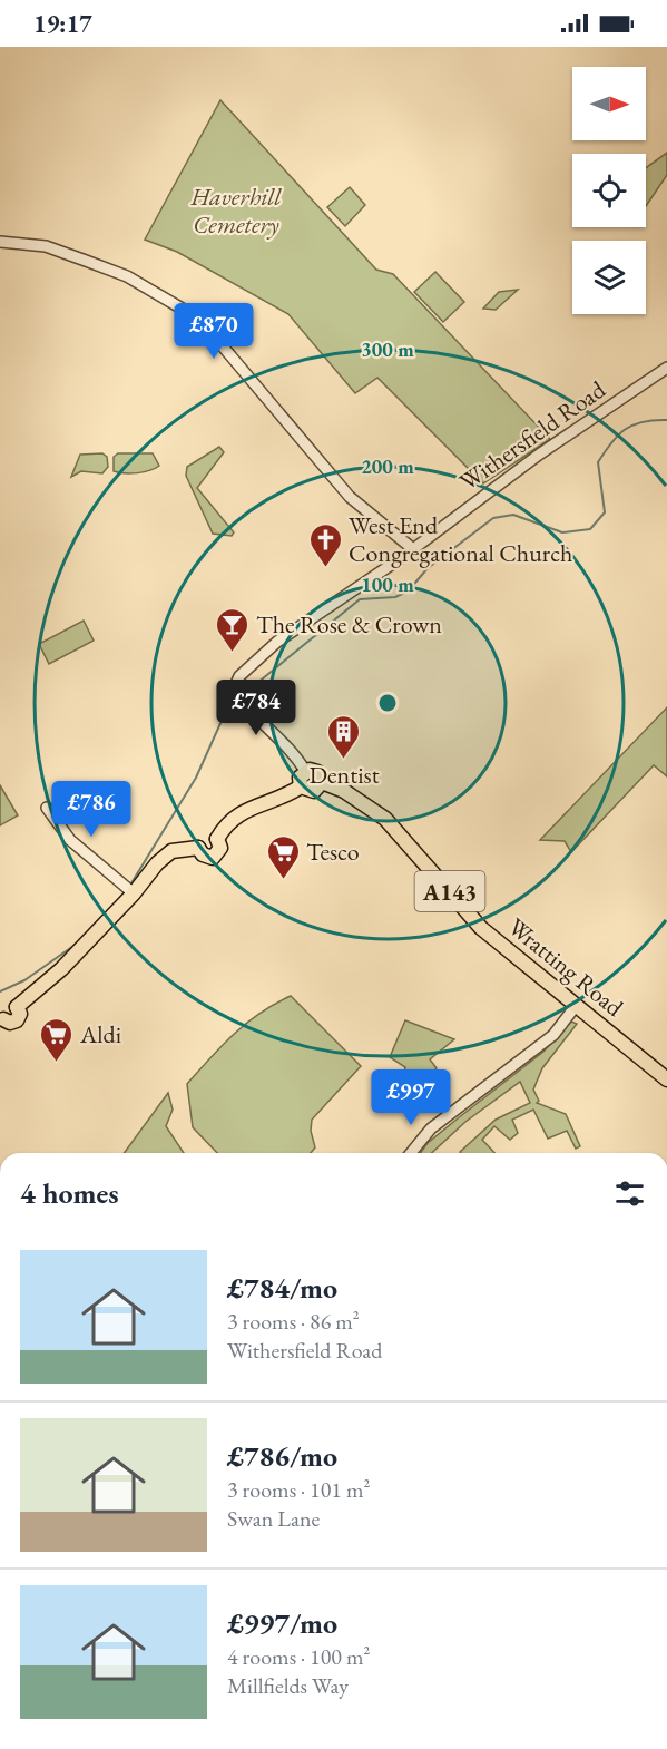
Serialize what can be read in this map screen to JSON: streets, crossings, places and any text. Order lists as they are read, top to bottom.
{
  "streets": {
    "main road": ["A143", "Wratting Road"],
    "street": ["Withersfield Road"]
  },
  "crossings": [
    ["Withersfield Road", "Wratting Road"]
  ],
  "parks": ["Haverhill Cemetery"],
  "places": {
    "church": ["West End Congregational Church"],
    "bar": ["The Rose & Crown"],
    "building": ["Dentist"],
    "supermarket": ["Tesco", "Aldi"]
  },
  "north": "right",
  "page": {
    "status": "19:17",
    "price": [
      "£870",
      "£784",
      "£786",
      "£997"
    ],
    "heading": "4 homes",
    "list": [
      {
        "name": "£784/mo",
        "note": "3 rooms · 86 m² · Withersfield Road"
      },
      {
        "name": "£786/mo",
        "note": "3 rooms · 101 m² · Swan Lane"
      },
      {
        "name": "£997/mo",
        "note": "4 rooms · 100 m² · Millfields Way"
      }
    ]
  },
  "rings": ["300 m", "200 m", "100 m"]
}
